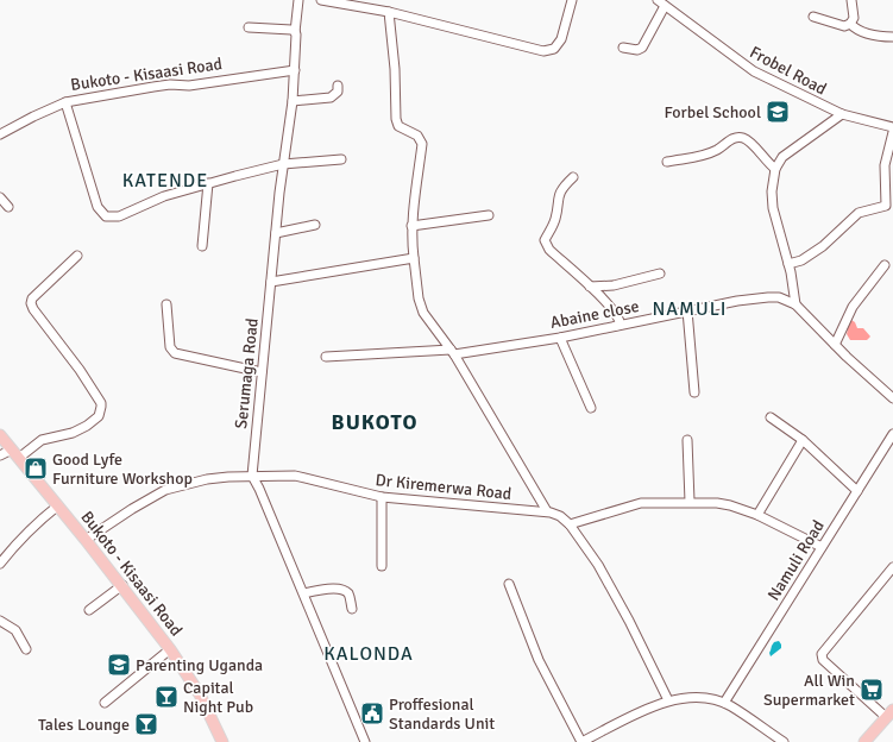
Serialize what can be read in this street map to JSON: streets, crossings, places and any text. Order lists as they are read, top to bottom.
{
  "streets": {
    "main road": ["Bukoto - Kisaasi Road"],
    "street": [
      "Frobel Road",
      "Abaine close",
      "Serumaga Road",
      "Dr Kiremerwa Road",
      "Namuli Road"
    ]
  },
  "crossings": [
    ["Bukoto - Kisaasi Road", "Serumaga Road"],
    ["Bukoto - Kisaasi Road", "Dr Kiremerwa Road"],
    ["Serumaga Road", "Dr Kiremerwa Road"]
  ],
  "districts": [
    "KATENDE",
    "NAMULI",
    "BUKOTO",
    "KALONDA"
  ],
  "places": {
    "school or university": ["Forbel School", "Parenting Uganda"],
    "shop": ["Good Lyfe Furniture Workshop"],
    "supermarket": ["All Win Supermarket"],
    "bar": ["Capital Night Pub", "Tales Lounge"],
    "public building": ["Proffesional Standards Unit"]
  }
}
